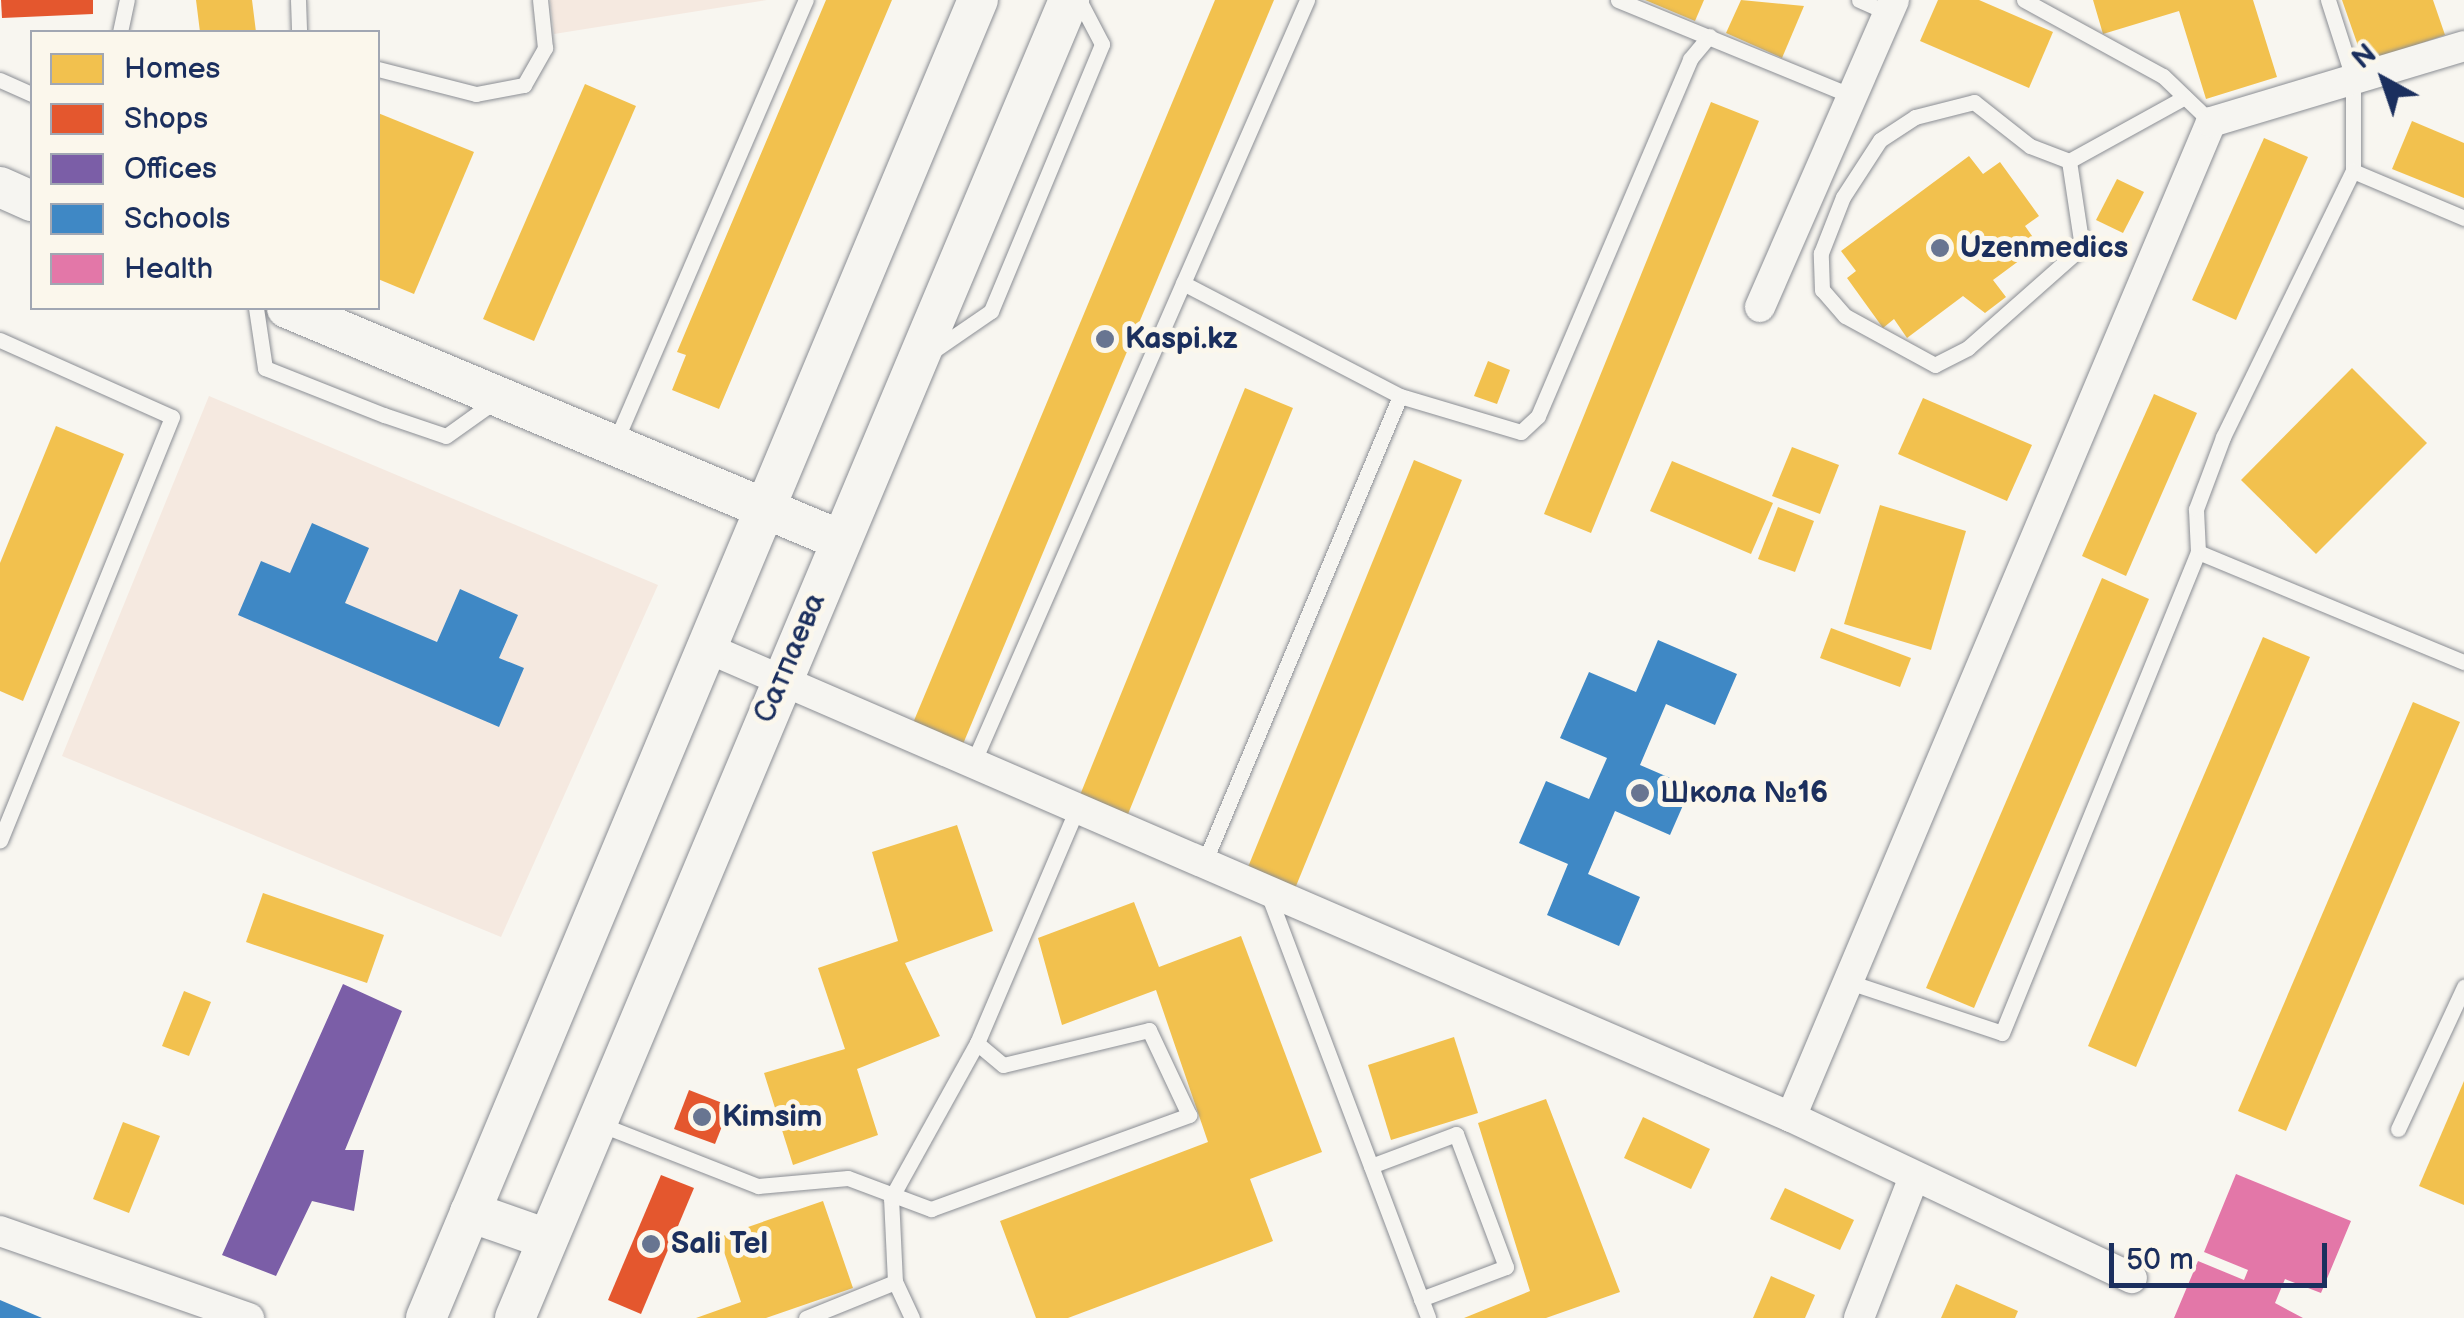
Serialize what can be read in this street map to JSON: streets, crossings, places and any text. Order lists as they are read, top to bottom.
{
  "streets": {
    "street": ["Сатпаева"]
  },
  "places": [
    "Uzenmedics",
    "Kaspi.kz",
    "Школа №16",
    "Kimsim",
    "Sali Tel"
  ],
  "legend": [
    "Homes",
    "Shops",
    "Offices",
    "Schools",
    "Health"
  ],
  "scale_bar": "50 m",
  "north": "top left"
}
